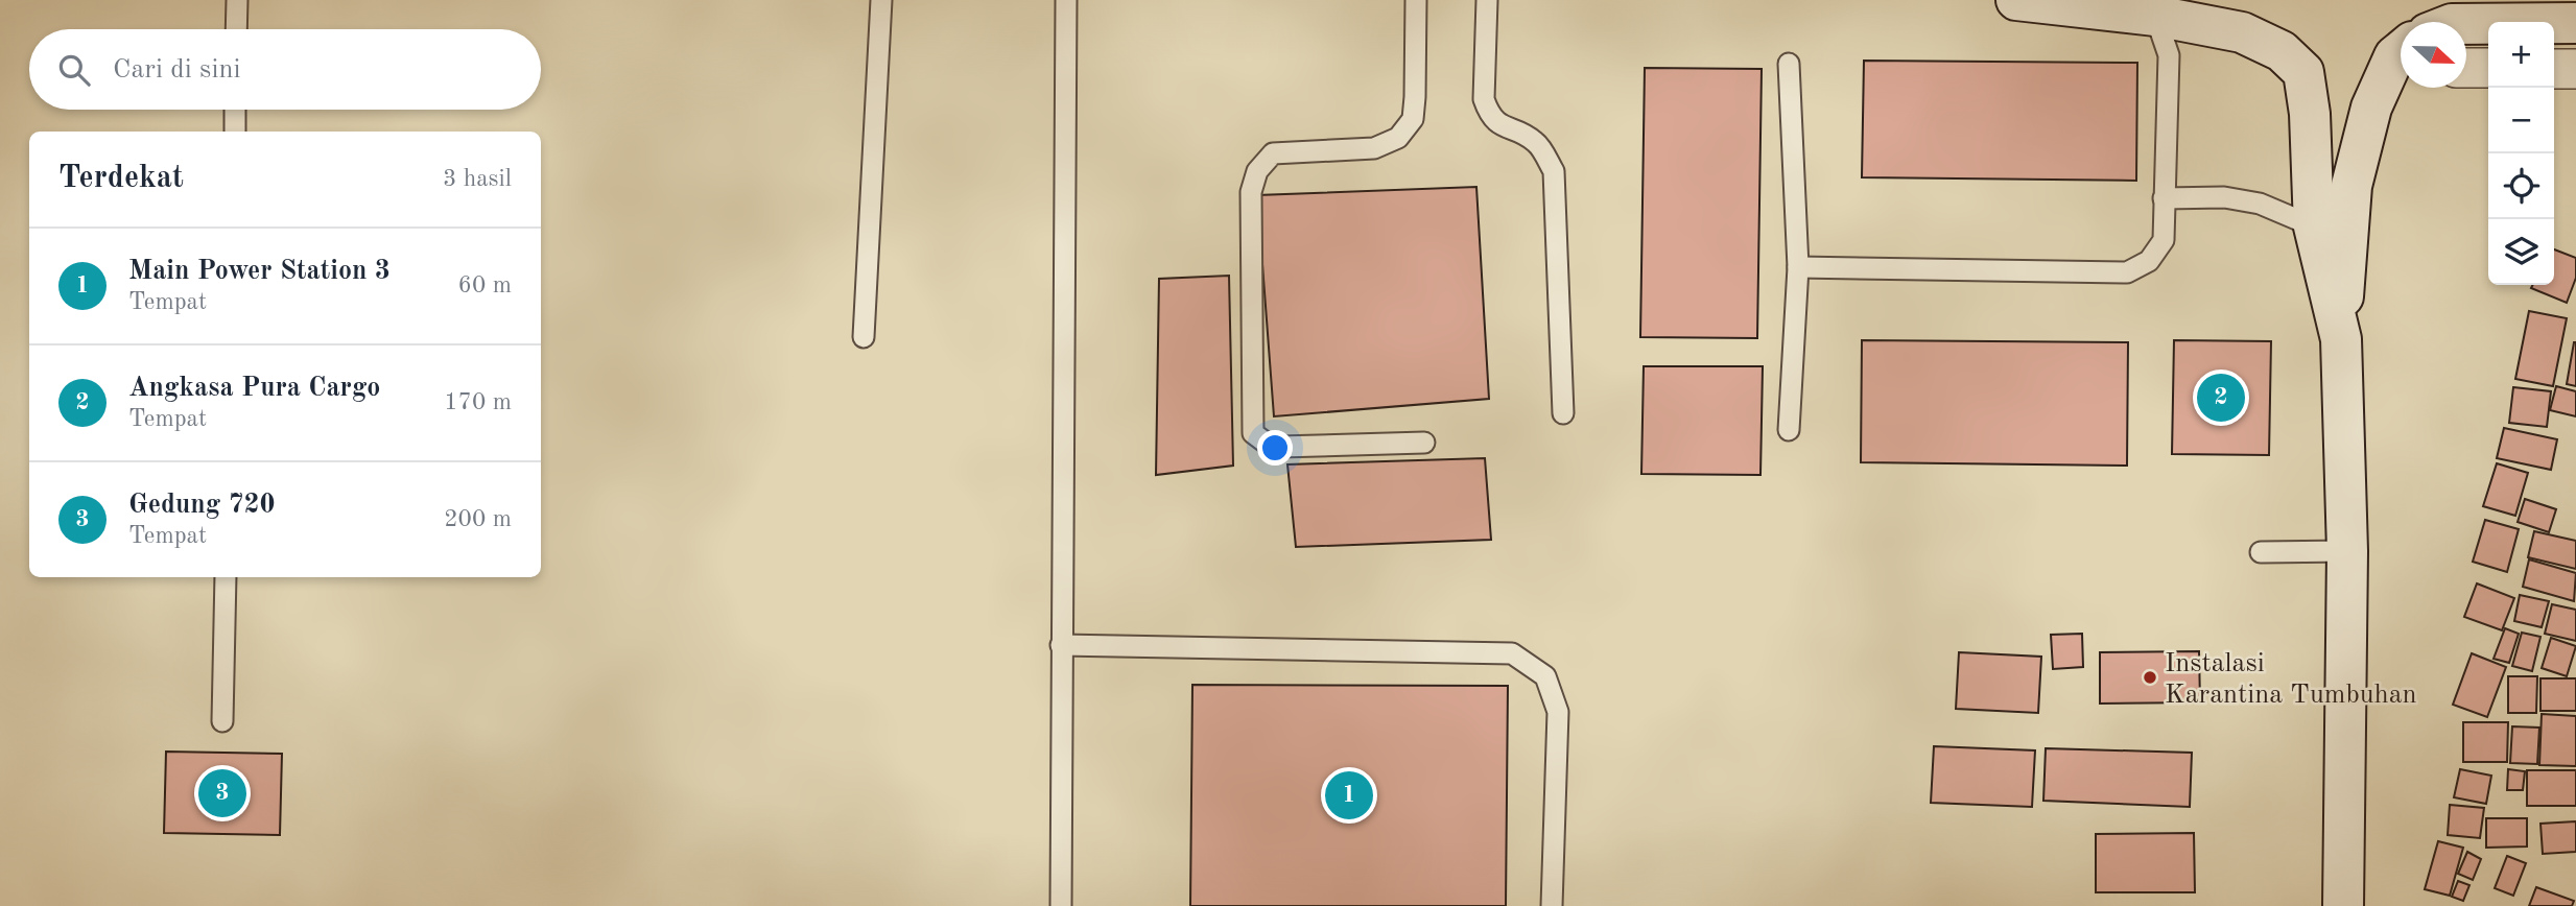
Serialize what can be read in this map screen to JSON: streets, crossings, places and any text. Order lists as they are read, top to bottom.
{
  "places": ["Instalasi Karantina Tumbuhan"],
  "north": "right",
  "page": {
    "map_buttons": ["+", "−"],
    "search": "Cari di sini",
    "heading": ["Terdekat", "3 hasil"],
    "list": [
      {
        "mark": "1",
        "name": "Main Power Station 3",
        "note": "Tempat",
        "value": "60 m"
      },
      {
        "mark": "2",
        "name": "Angkasa Pura Cargo",
        "note": "Tempat",
        "value": "170 m"
      },
      {
        "mark": "3",
        "name": "Gedung 720",
        "note": "Tempat",
        "value": "200 m"
      }
    ],
    "pins": ["2", "3", "1"]
  }
}
